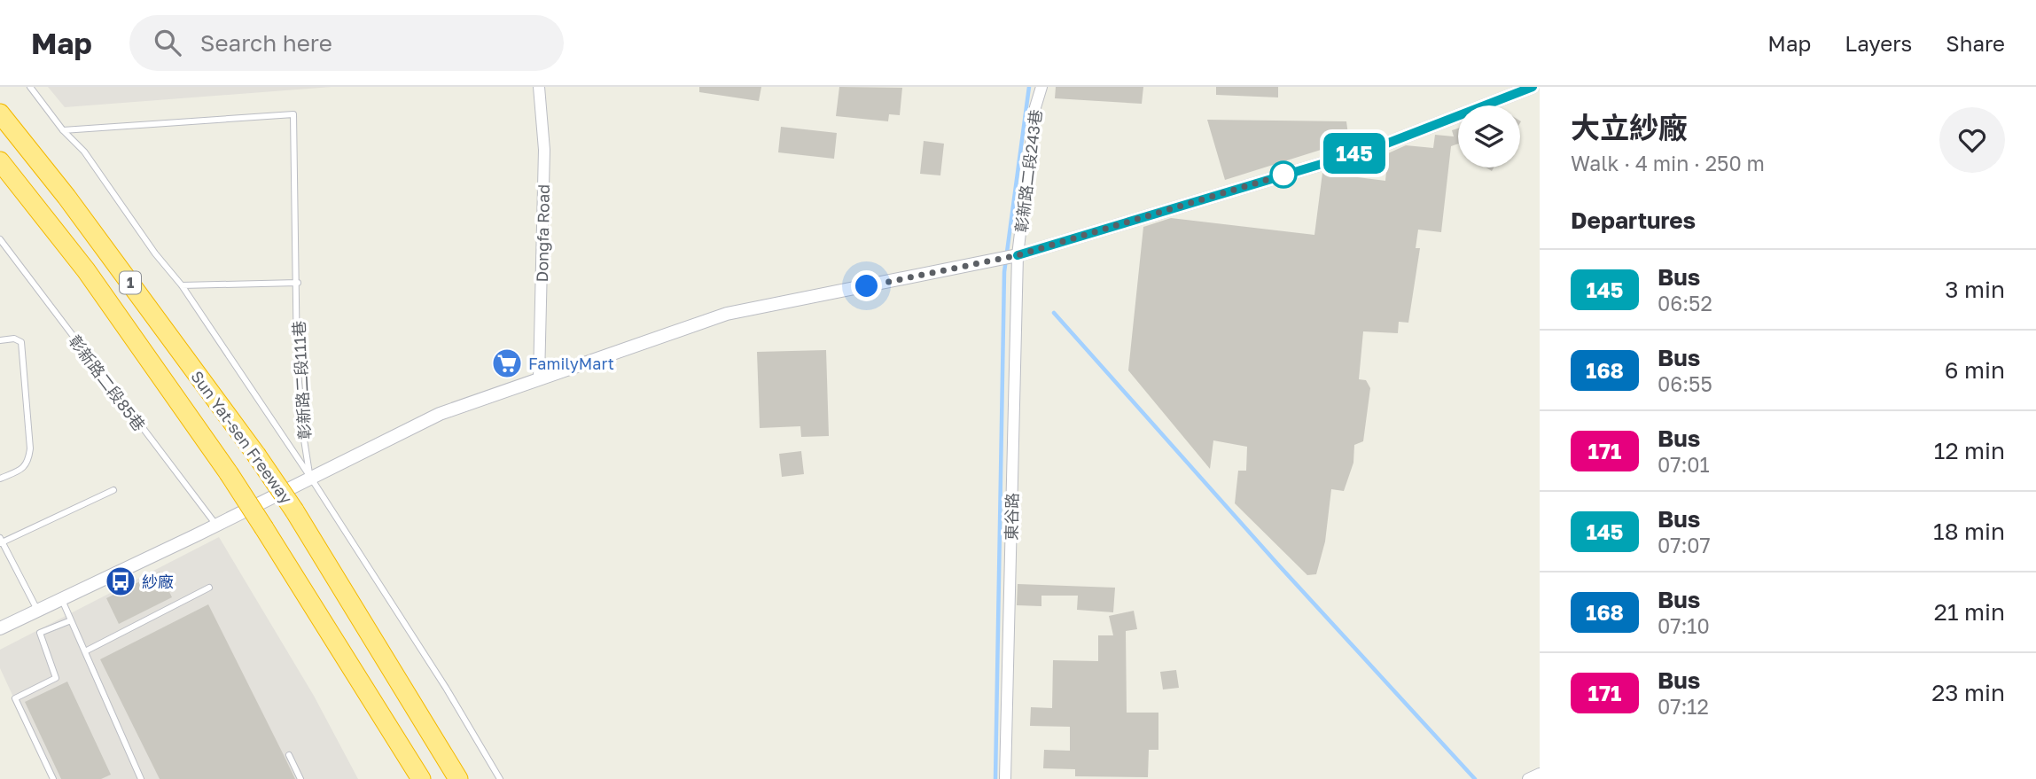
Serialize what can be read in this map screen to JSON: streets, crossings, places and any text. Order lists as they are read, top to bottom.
{
  "streets": {
    "highway": ["1", "Sun Yat-sen Freeway"],
    "street": ["彰新路二段243巷", "Dongfa Road", "東谷路"],
    "lane": ["彰新路二段111巷", "彰新路二段85巷"]
  },
  "crossings": [
    ["彰新路二段243巷", "東谷路"]
  ],
  "places": {
    "supermarket": ["FamilyMart"],
    "bus stop": ["紗廠"]
  },
  "lines": ["bus line 145"],
  "page": {
    "header": "Map",
    "search": "Search here",
    "nav": ["Map", "Layers", "Share"],
    "on_map": "145",
    "heading": [
      ["大立紗廠", "Walk · 4 min · 250 m"],
      "Departures"
    ],
    "list": [
      {
        "mark": "145",
        "name": "Bus",
        "note": "06:52",
        "value": "3 min"
      },
      {
        "mark": "168",
        "name": "Bus",
        "note": "06:55",
        "value": "6 min"
      },
      {
        "mark": "171",
        "name": "Bus",
        "note": "07:01",
        "value": "12 min"
      },
      {
        "mark": "145",
        "name": "Bus",
        "note": "07:07",
        "value": "18 min"
      },
      {
        "mark": "168",
        "name": "Bus",
        "note": "07:10",
        "value": "21 min"
      },
      {
        "mark": "171",
        "name": "Bus",
        "note": "07:12",
        "value": "23 min"
      }
    ]
  }
}
